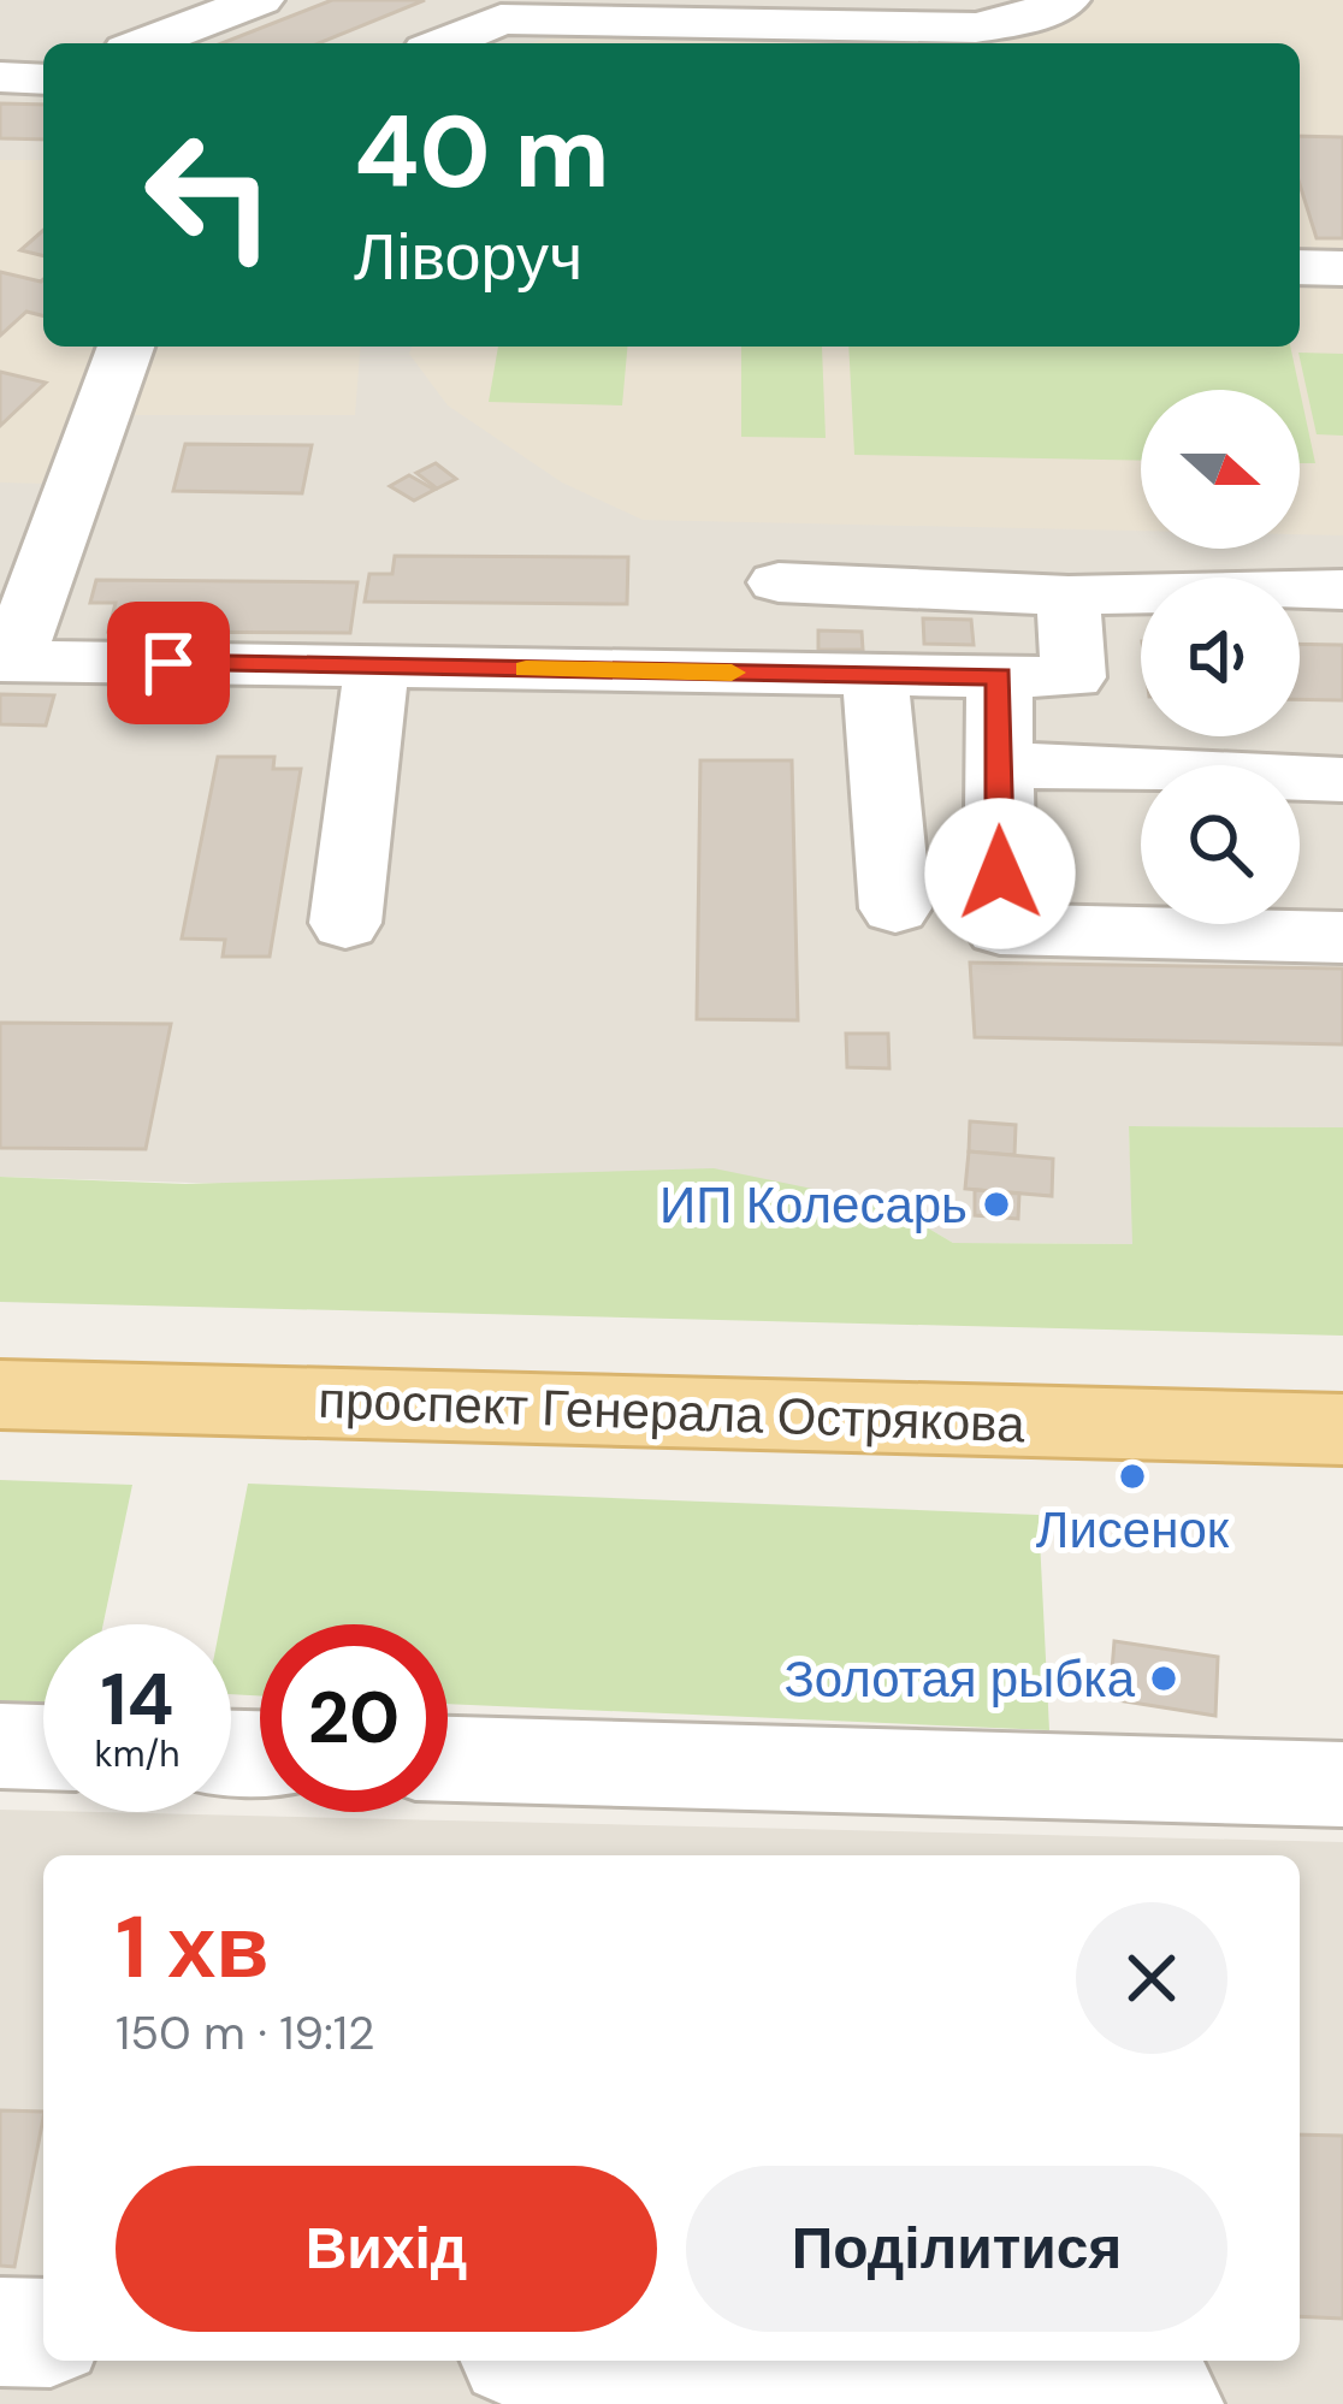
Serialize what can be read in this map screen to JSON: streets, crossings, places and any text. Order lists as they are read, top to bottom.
{
  "streets": {
    "main road": ["проспект Генерала Острякова"]
  },
  "places": ["ИП Колесарь", "Лисенок", "Золотая рыбка"],
  "north": "right",
  "page": {
    "turn": ["40 m", "Ліворуч"],
    "speed": "14 km/h",
    "limit": "20",
    "heading": ["1 хв", "150 m · 19:12"],
    "buttons": ["Вихід", "Поділитися"]
  }
}
